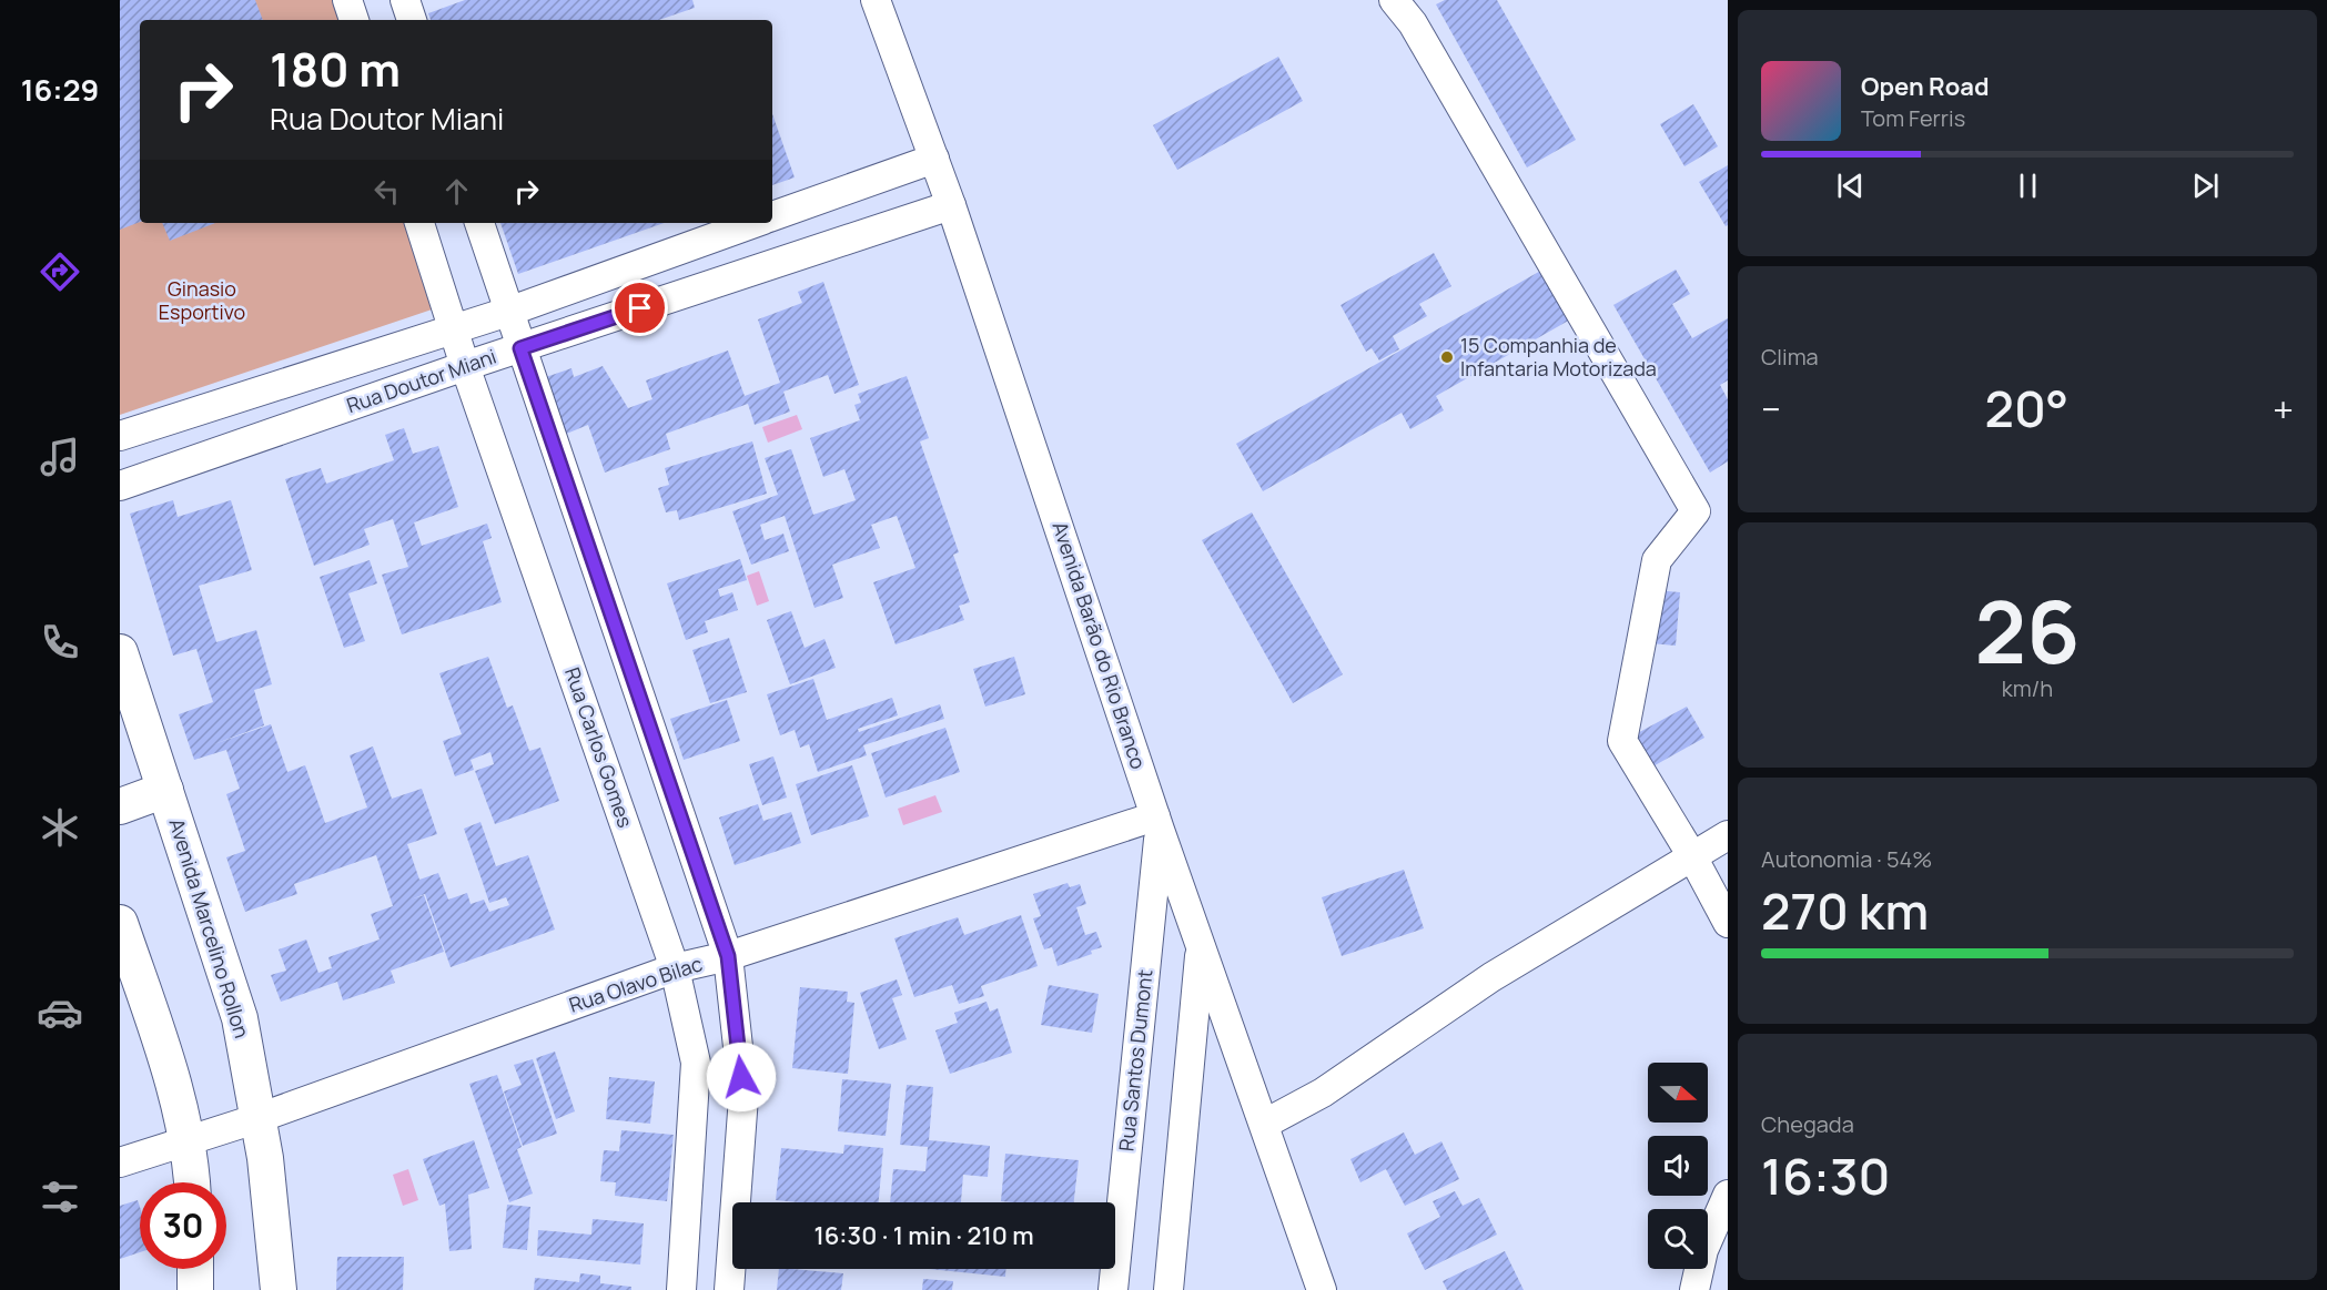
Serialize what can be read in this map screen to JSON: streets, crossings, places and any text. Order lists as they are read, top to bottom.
{
  "streets": {
    "main road": ["Avenida Marcelino Rollon"],
    "street": [
      "Rua Doutor Miani",
      "Avenida Barão do Rio Branco",
      "Rua Carlos Gomes",
      "Rua Olavo Bilac",
      "Rua Santos Dumont"
    ]
  },
  "crossings": [
    ["Rua Doutor Miani", "Avenida Barão do Rio Branco"],
    ["Rua Doutor Miani", "Rua Carlos Gomes"],
    ["Avenida Barão do Rio Branco", "Rua Olavo Bilac"],
    ["Avenida Barão do Rio Branco", "Rua Santos Dumont"],
    ["Rua Carlos Gomes", "Rua Olavo Bilac"],
    ["Avenida Marcelino Rollon", "Rua Olavo Bilac"],
    ["Rua Olavo Bilac", "Rua Santos Dumont"]
  ],
  "parks": ["Ginasio Esportivo"],
  "places": ["15 Companhia de Infantaria Motorizada"],
  "north": "right",
  "page": {
    "tabs": "16:29",
    "turn": ["180 m", "Rua Doutor Miani"],
    "song": ["Open Road", "Tom Ferris"],
    "tile": [
      "Clima",
      ["26", "km/h"],
      ["Autonomia · 54%", "270 km"],
      ["Chegada", "16:30"]
    ],
    "heat": ["−", "20°", "+"],
    "limit": "30",
    "trip": "16:30 · 1 min · 210 m"
  }
}
